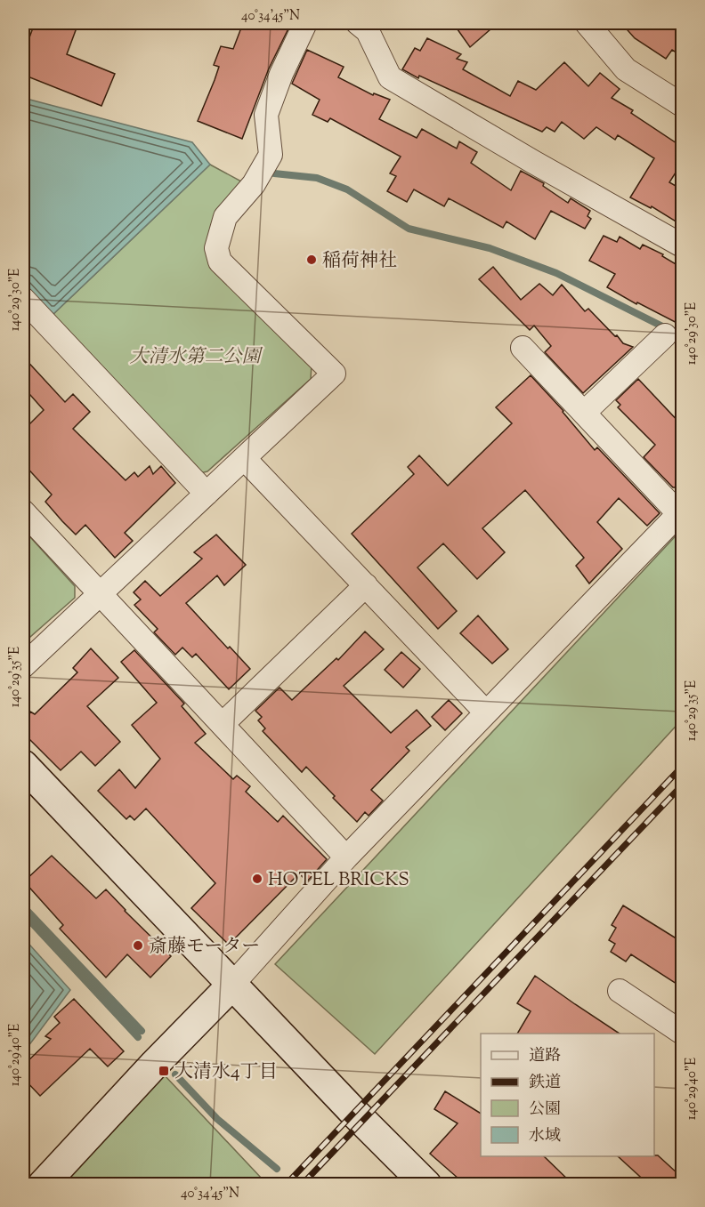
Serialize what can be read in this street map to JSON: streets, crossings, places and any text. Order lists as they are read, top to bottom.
{
  "parks": ["大清水第二公園"],
  "places": {
    "other": ["稲荷神社", "HOTEL BRICKS", "斎藤モーター"],
    "transit": ["大清水4丁目"]
  },
  "legend": [
    "道路",
    "鉄道",
    "公園",
    "水域"
  ],
  "coordinates": [
    "40°34'45\"N",
    "140°29'30\"E",
    "140°29'35\"E",
    "140°29'40\"E"
  ]
}
